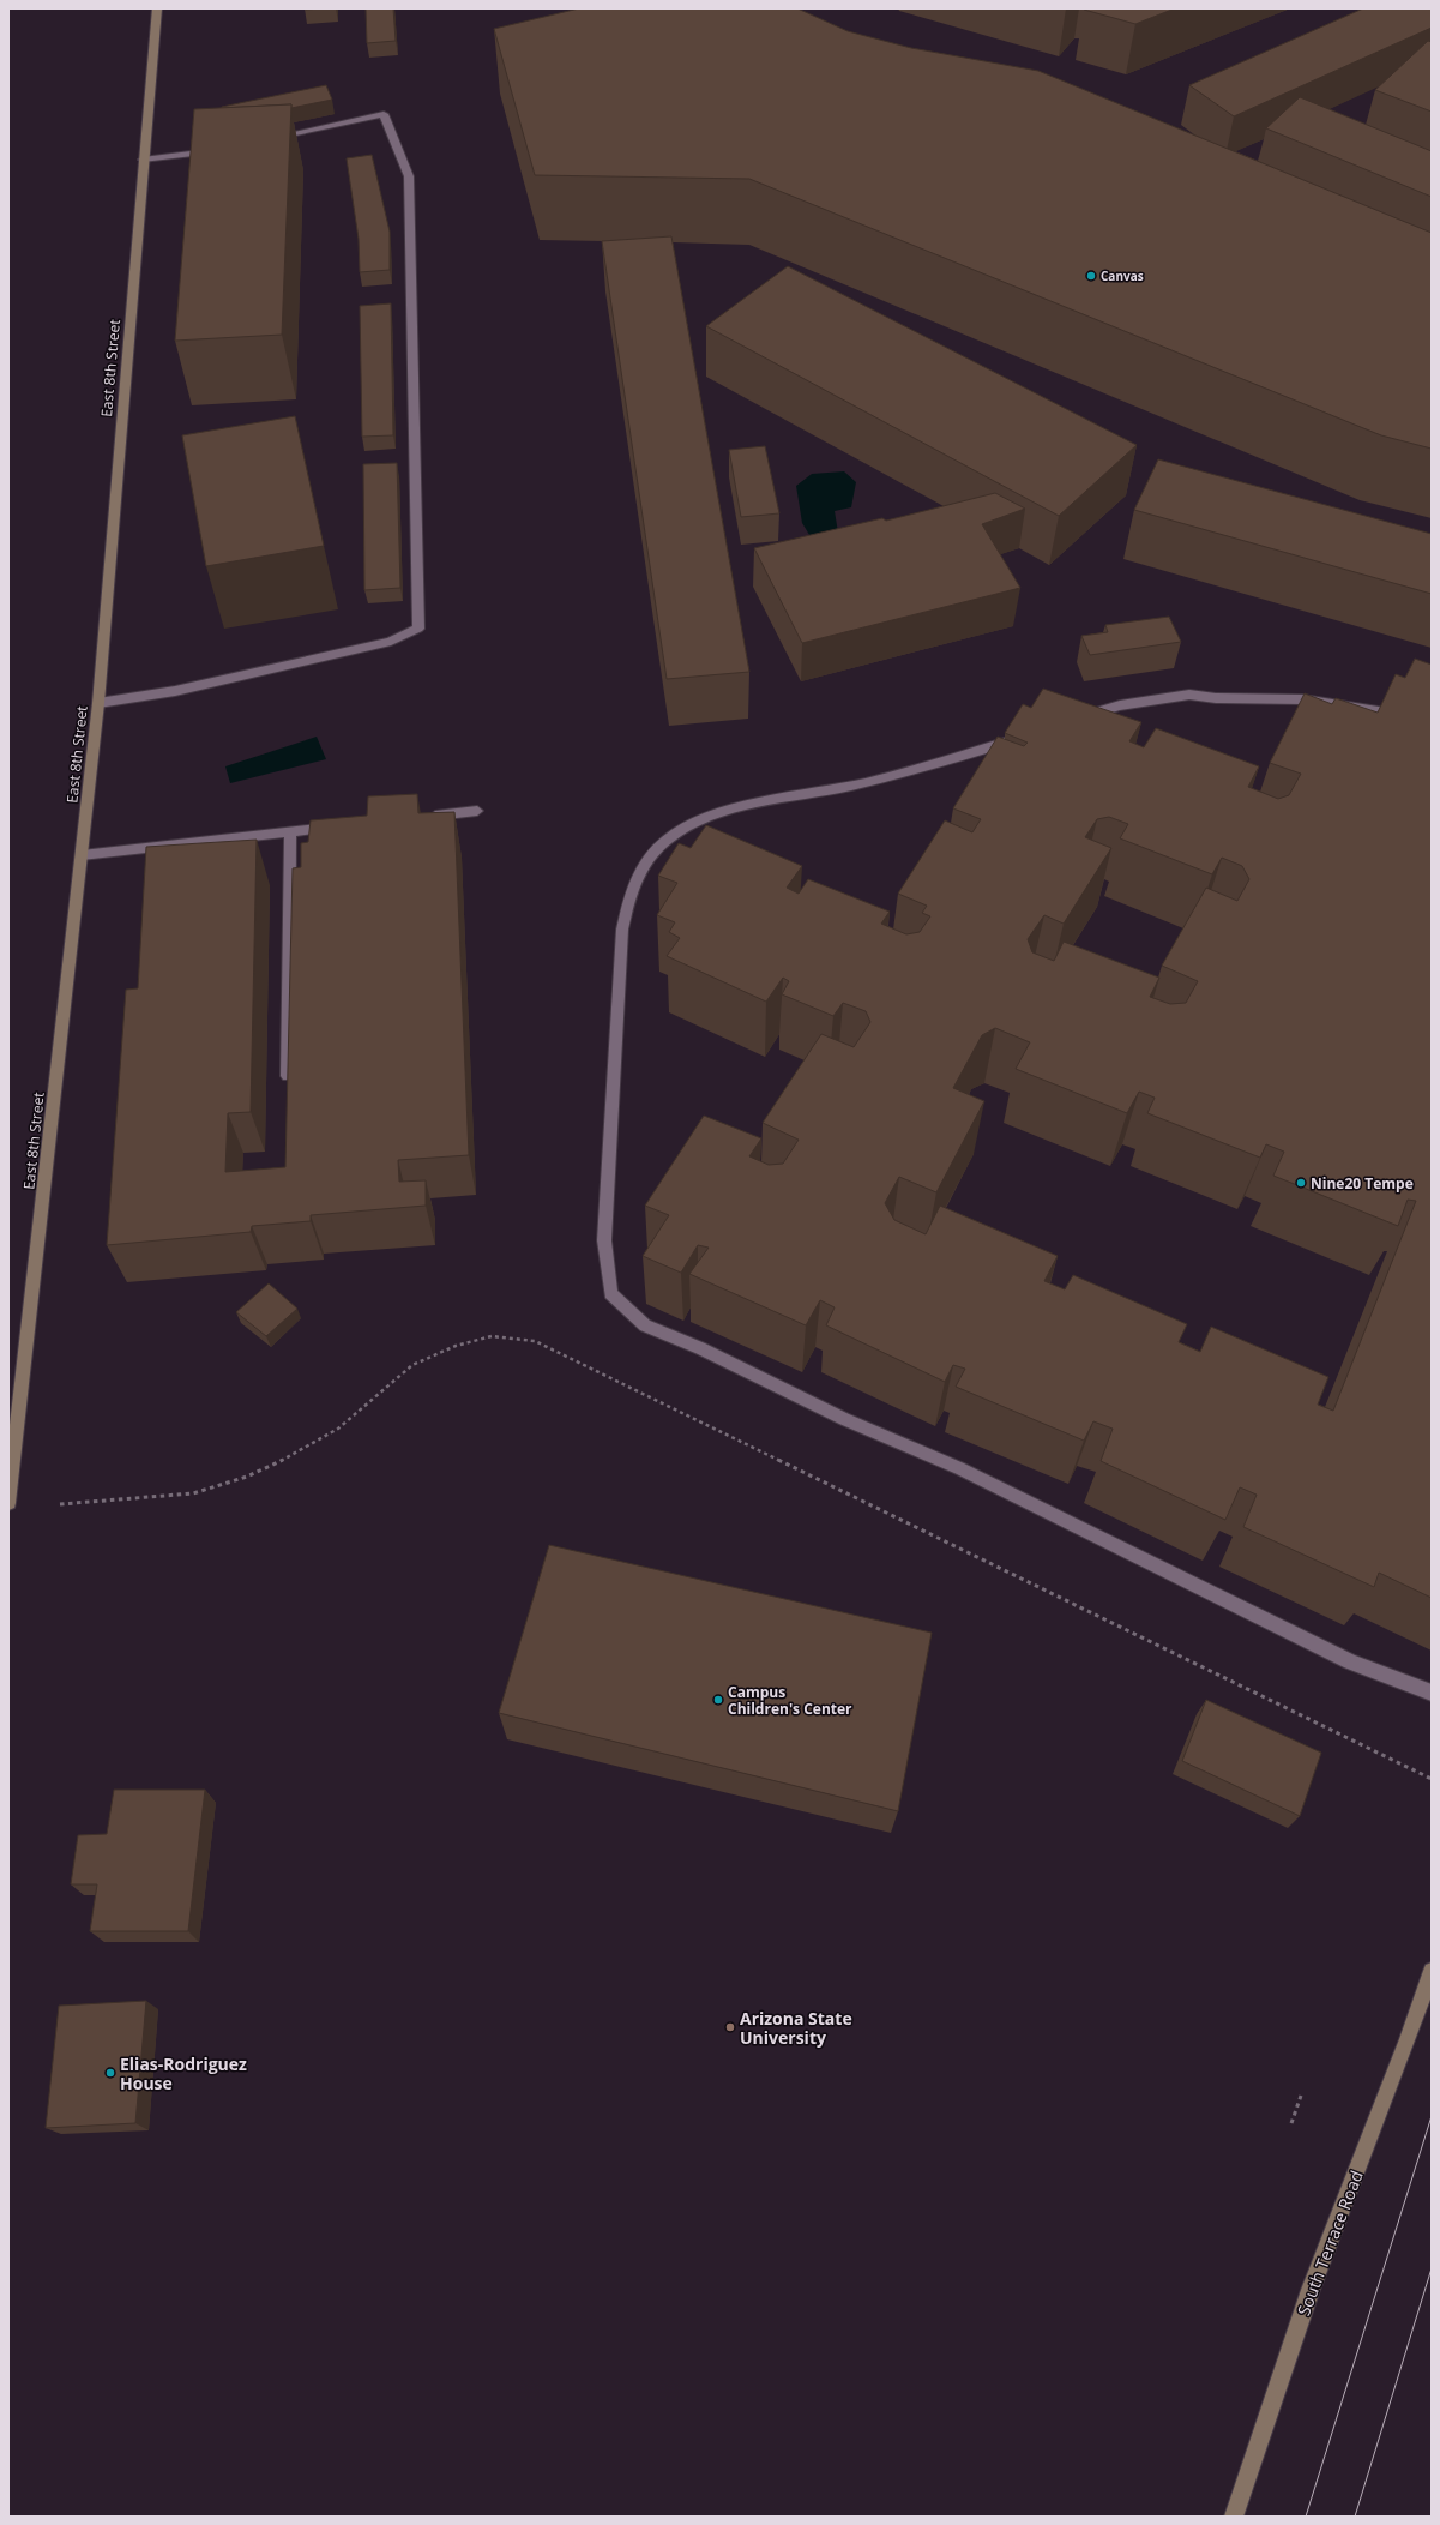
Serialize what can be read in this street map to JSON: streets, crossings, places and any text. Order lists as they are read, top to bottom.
{
  "streets": {
    "street": ["East 8th Street", "South Terrace Road"]
  },
  "places": [
    "Canvas",
    "Nine20 Tempe",
    "Campus Children's Center",
    "Arizona State University",
    "Elias-Rodriguez House"
  ]
}
